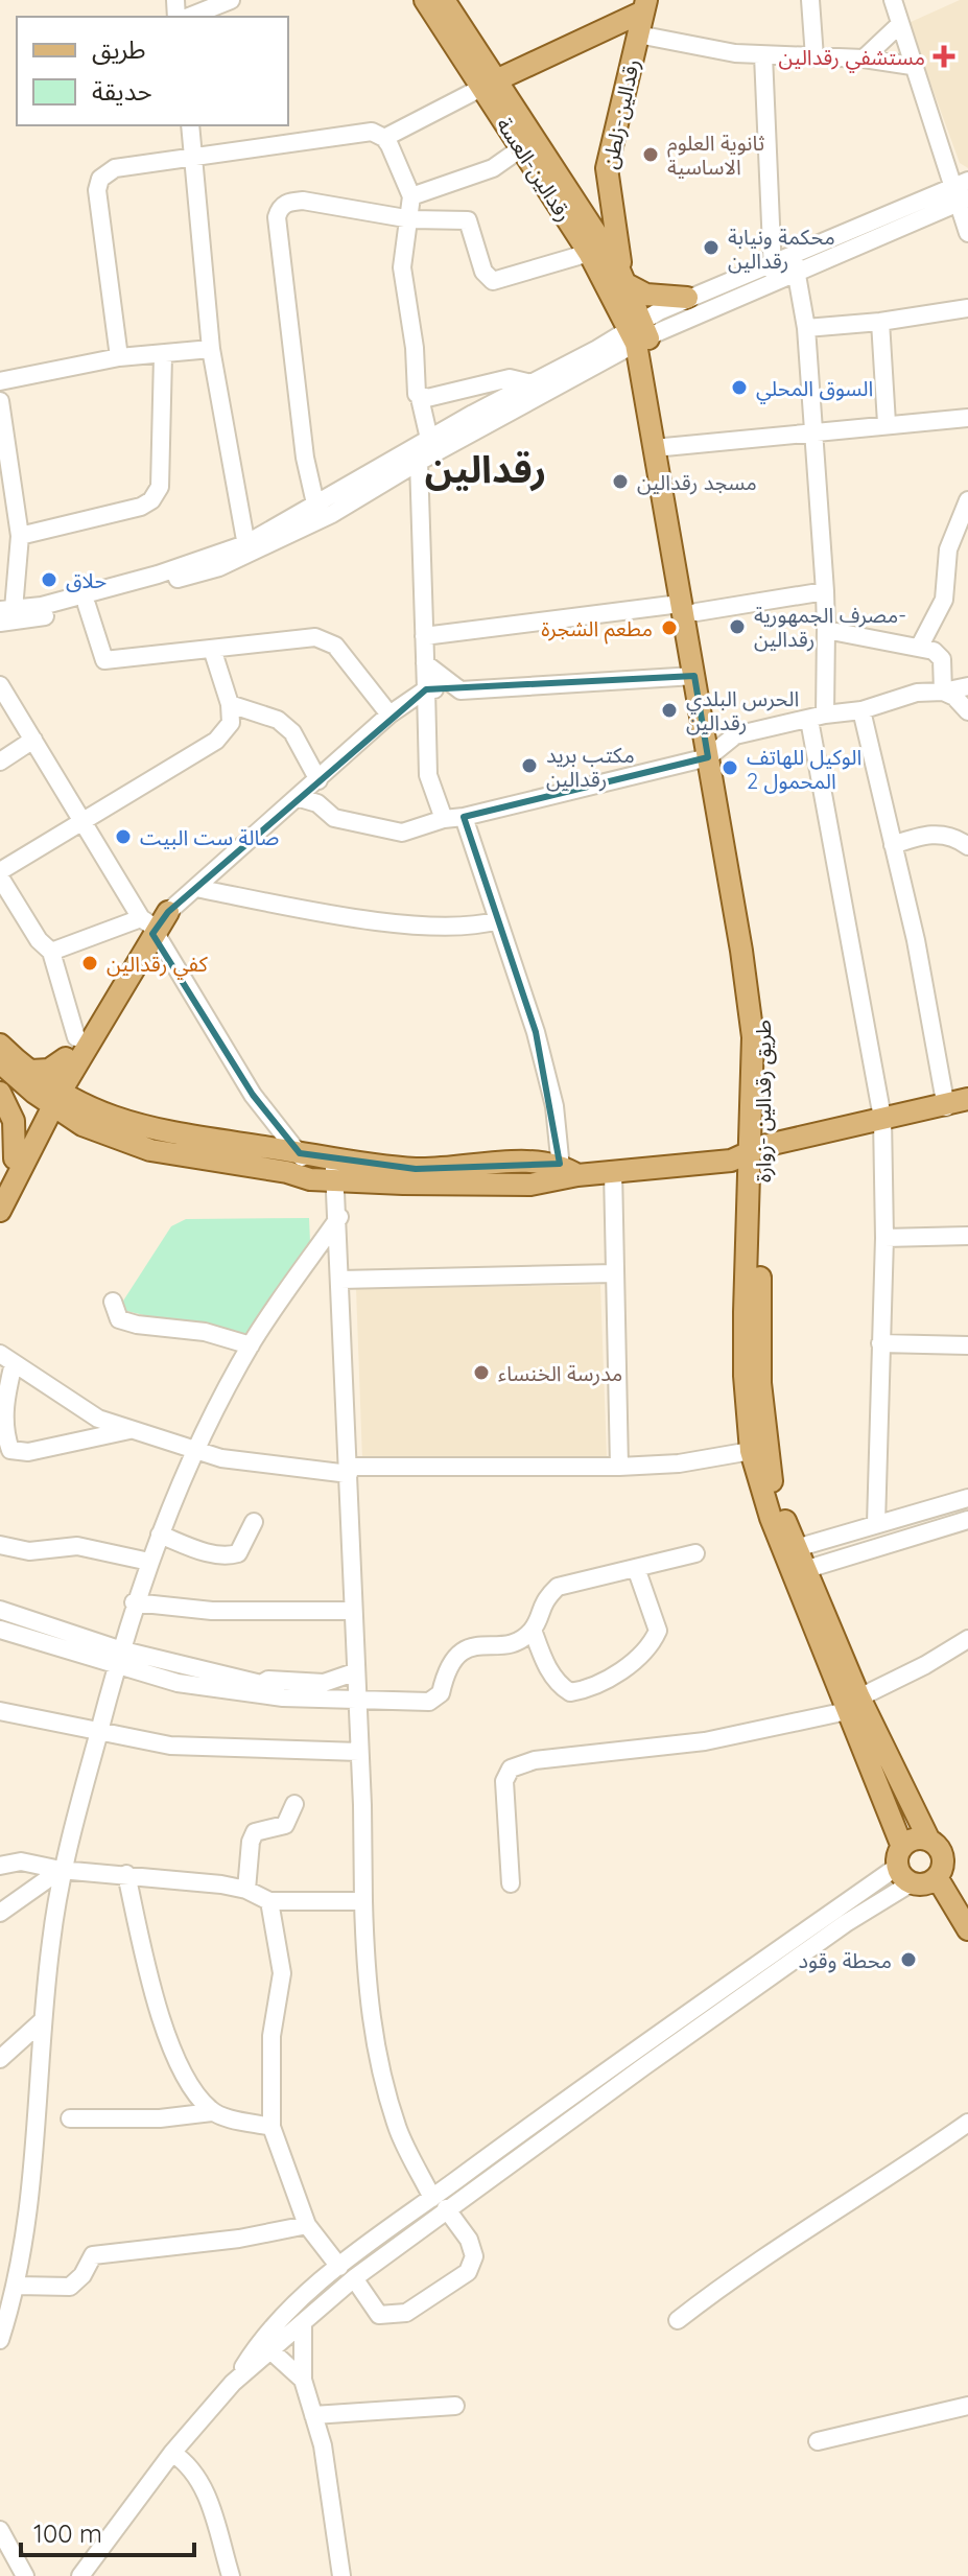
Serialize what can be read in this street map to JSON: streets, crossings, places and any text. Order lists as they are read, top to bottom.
{
  "streets": {
    "main road": ["رقدالين-زلطن", "رقدالين-العسة", "طريق رقدالين -زوارة"]
  },
  "crossings": [
    ["رقدالين-زلطن", "رقدالين-العسة"],
    ["رقدالين-العسة", "طريق رقدالين -زوارة"]
  ],
  "districts": ["رقدالين"],
  "places": {
    "health": ["مستشفي رقدالين"],
    "other": [
      "ثانوية العلوم الاساسية",
      "محكمة ونيابة رقدالين",
      "السوق المحلي",
      "مسجد رقدالين",
      "حلاق",
      "مصرف الجمهورية- رقدالين",
      "مطعم الشجرة",
      "الحرس البلدي رقدالين",
      "مكتب بريد رقدالين",
      "الوكيل للهاتف المحمول 2",
      "صالة ست البيت",
      "كفي رقدالين",
      "مدرسة الخنساء",
      "محطة وقود"
    ]
  },
  "legend": ["طريق", "حديقة"],
  "scale_bar": "100 m"
}
